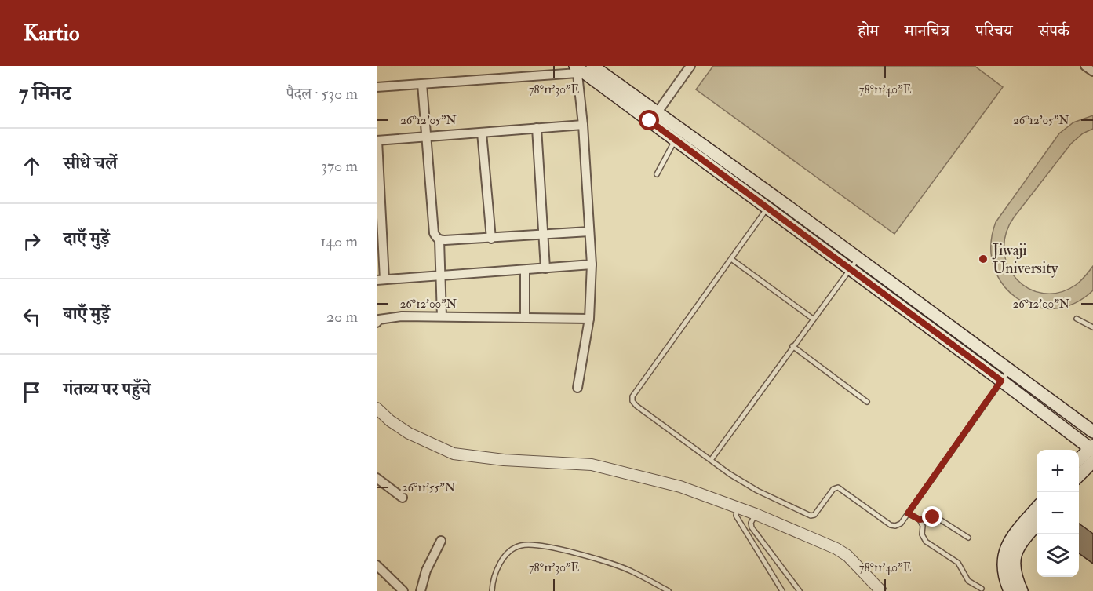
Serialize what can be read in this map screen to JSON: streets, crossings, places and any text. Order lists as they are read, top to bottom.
{
  "places": ["Jiwaji University"],
  "page": {
    "header": "Kartio",
    "nav": [
      "होम",
      "मानचित्र",
      "परिचय",
      "संपर्क"
    ],
    "heading": ["7 मिनट", "पैदल · 530 m"],
    "list": [
      ["सीधे चलें", "370 m"],
      ["दाएँ मुड़ें", "140 m"],
      ["बाएँ मुड़ें", "20 m"],
      "गंतव्य पर पहुँचे"
    ],
    "map_buttons": ["+", "−"]
  },
  "coordinates": [
    "78°11'30\"E",
    "78°11'40\"E",
    "26°12'05\"N",
    "26°12'00\"N",
    "26°11'55\"N"
  ]
}
